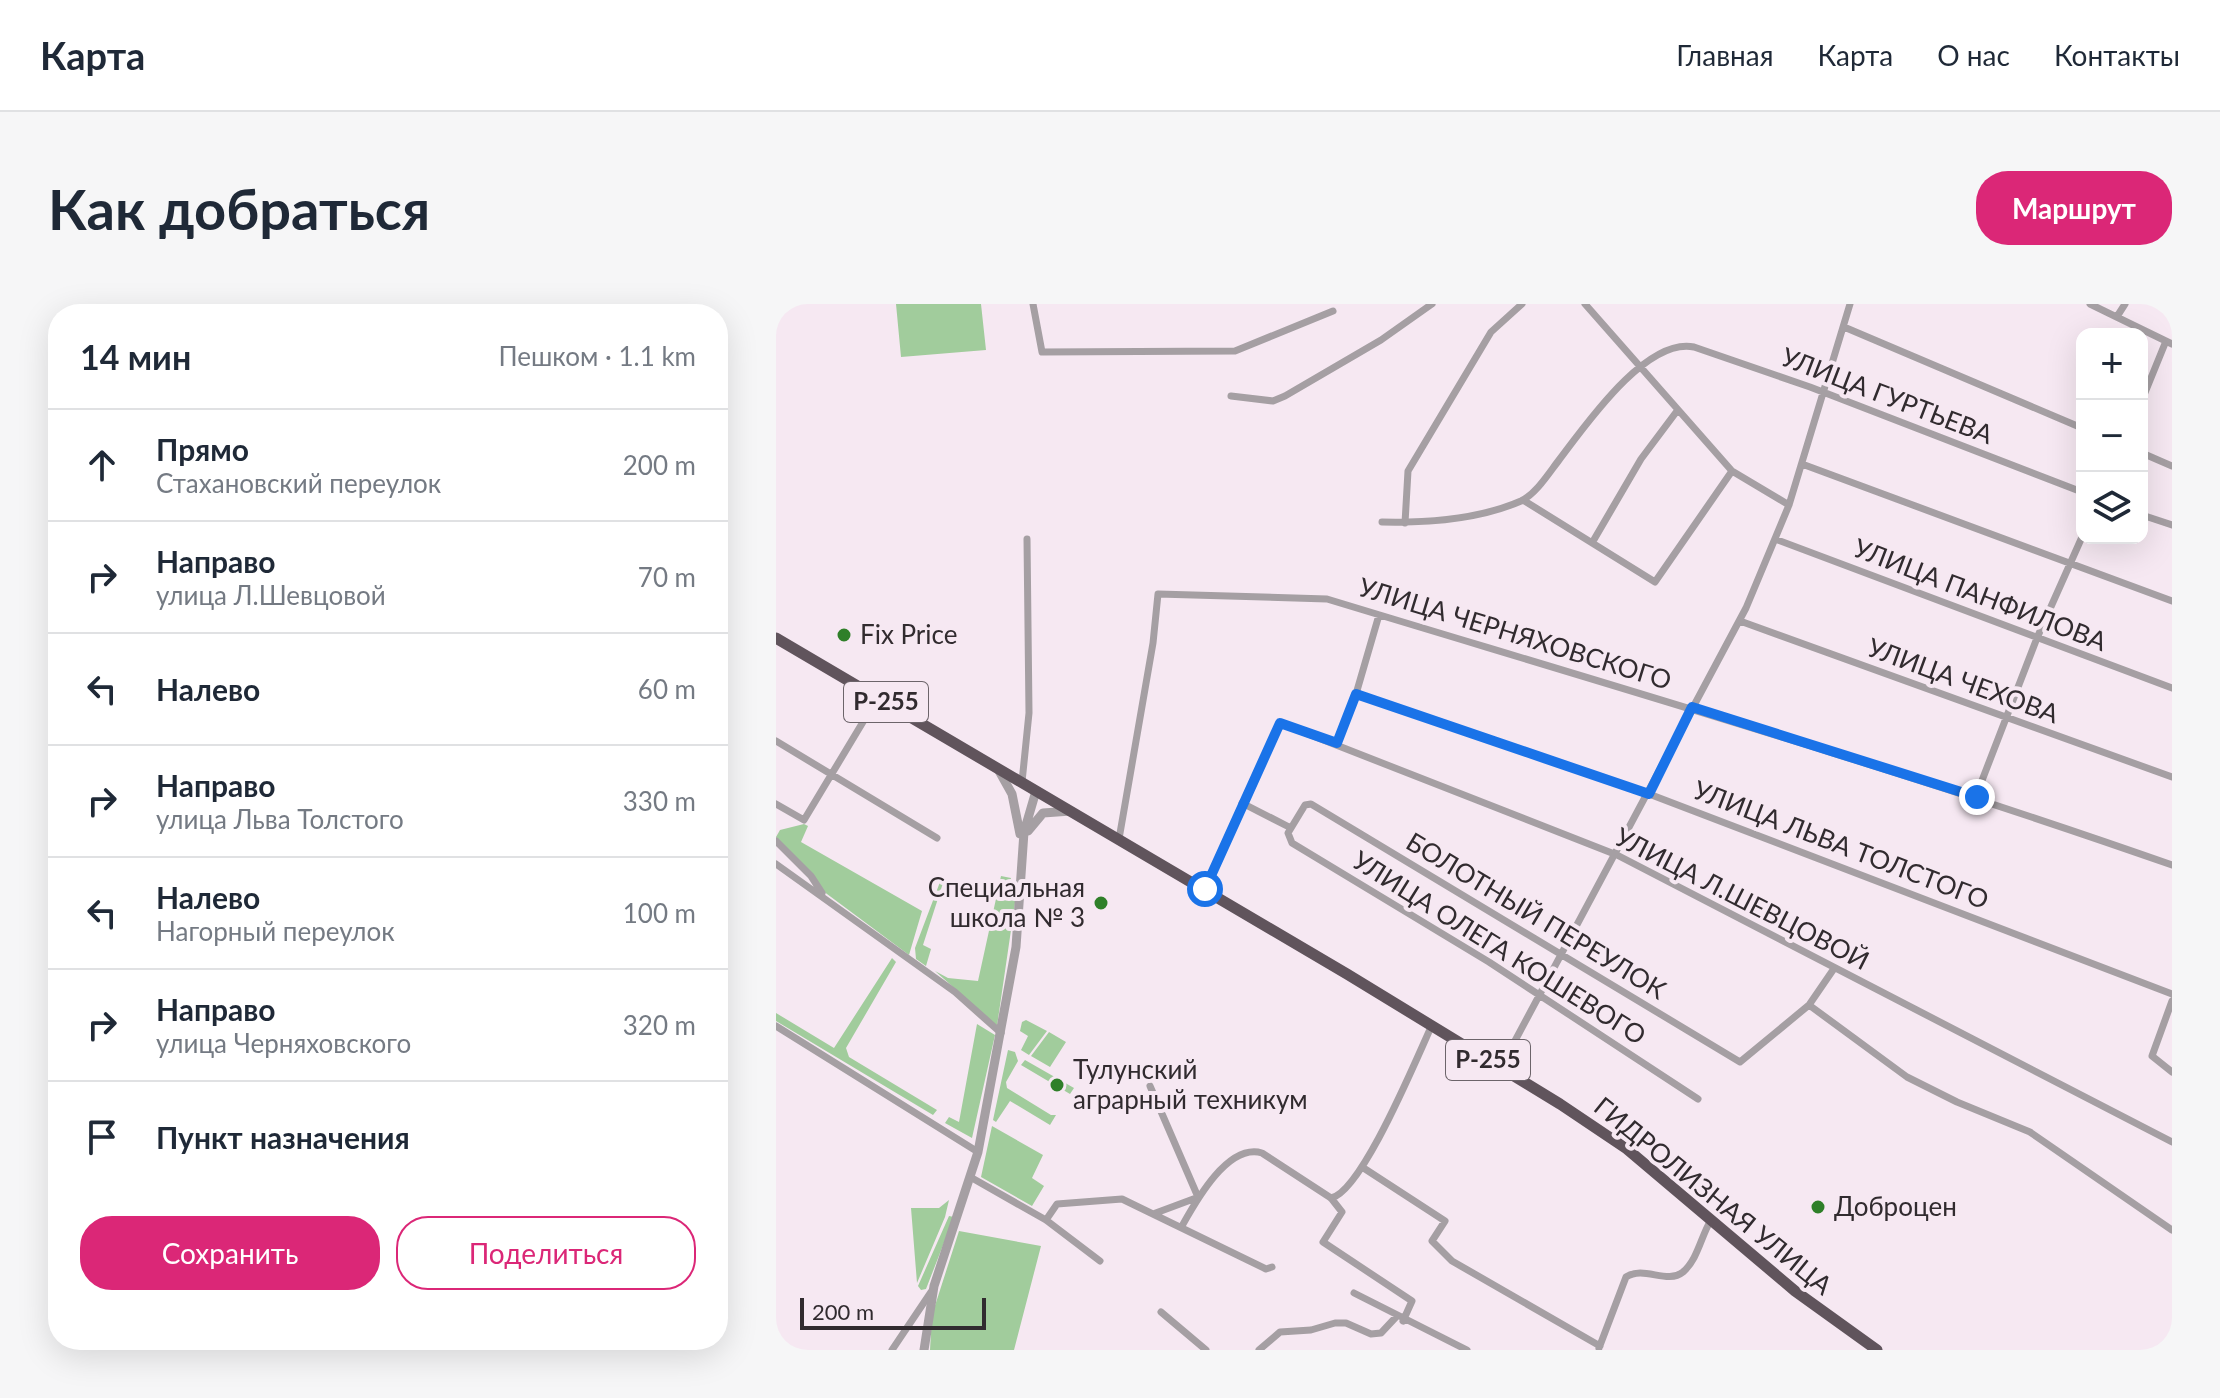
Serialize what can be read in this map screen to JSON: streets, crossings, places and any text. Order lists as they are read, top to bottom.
{
  "streets": {
    "highway": ["Р-255", "ГИДРОЛИЗНАЯ УЛИЦА"],
    "street": [
      "УЛИЦА ГУРТЬЕВА",
      "УЛИЦА ПАНФИЛОВА",
      "УЛИЦА ЧЕРНЯХОВСКОГО",
      "УЛИЦА ЧЕХОВА",
      "УЛИЦА ЛЬВА ТОЛСТОГО",
      "УЛИЦА Л.ШЕВЦОВОЙ",
      "БОЛОТНЫЙ ПЕРЕУЛОК",
      "УЛИЦА ОЛЕГА КОШЕВОГО"
    ]
  },
  "crossings": [
    ["УЛИЦА ЧЕРНЯХОВСКОГО", "ГИДРОЛИЗНАЯ УЛИЦА"],
    ["БОЛОТНЫЙ ПЕРЕУЛОК", "УЛИЦА ОЛЕГА КОШЕВОГО"]
  ],
  "places": [
    "Fix Price",
    "Специальная школа № 3",
    "Тулунский аграрный техникум",
    "Доброцен"
  ],
  "scale_bar": "200 m",
  "page": {
    "header": "Карта",
    "nav": [
      "Главная",
      "Карта",
      "О нас",
      "Контакты"
    ],
    "buttons": [
      "Маршрут",
      ["Сохранить", "Поделиться"]
    ],
    "title": "Как добраться",
    "heading": ["14 мин", "Пешком · 1.1 km"],
    "map_buttons": ["+", "−"],
    "list": [
      ["Прямо", "Стахановский переулок", "200 m"],
      ["Направо", "улица Л.Шевцовой", "70 m"],
      ["Налево", "60 m"],
      ["Направо", "улица Льва Толстого", "330 m"],
      ["Налево", "Нагорный переулок", "100 m"],
      ["Направо", "улица Черняховского", "320 m"],
      "Пункт назначения"
    ],
    "scale": "200 m"
  }
}
